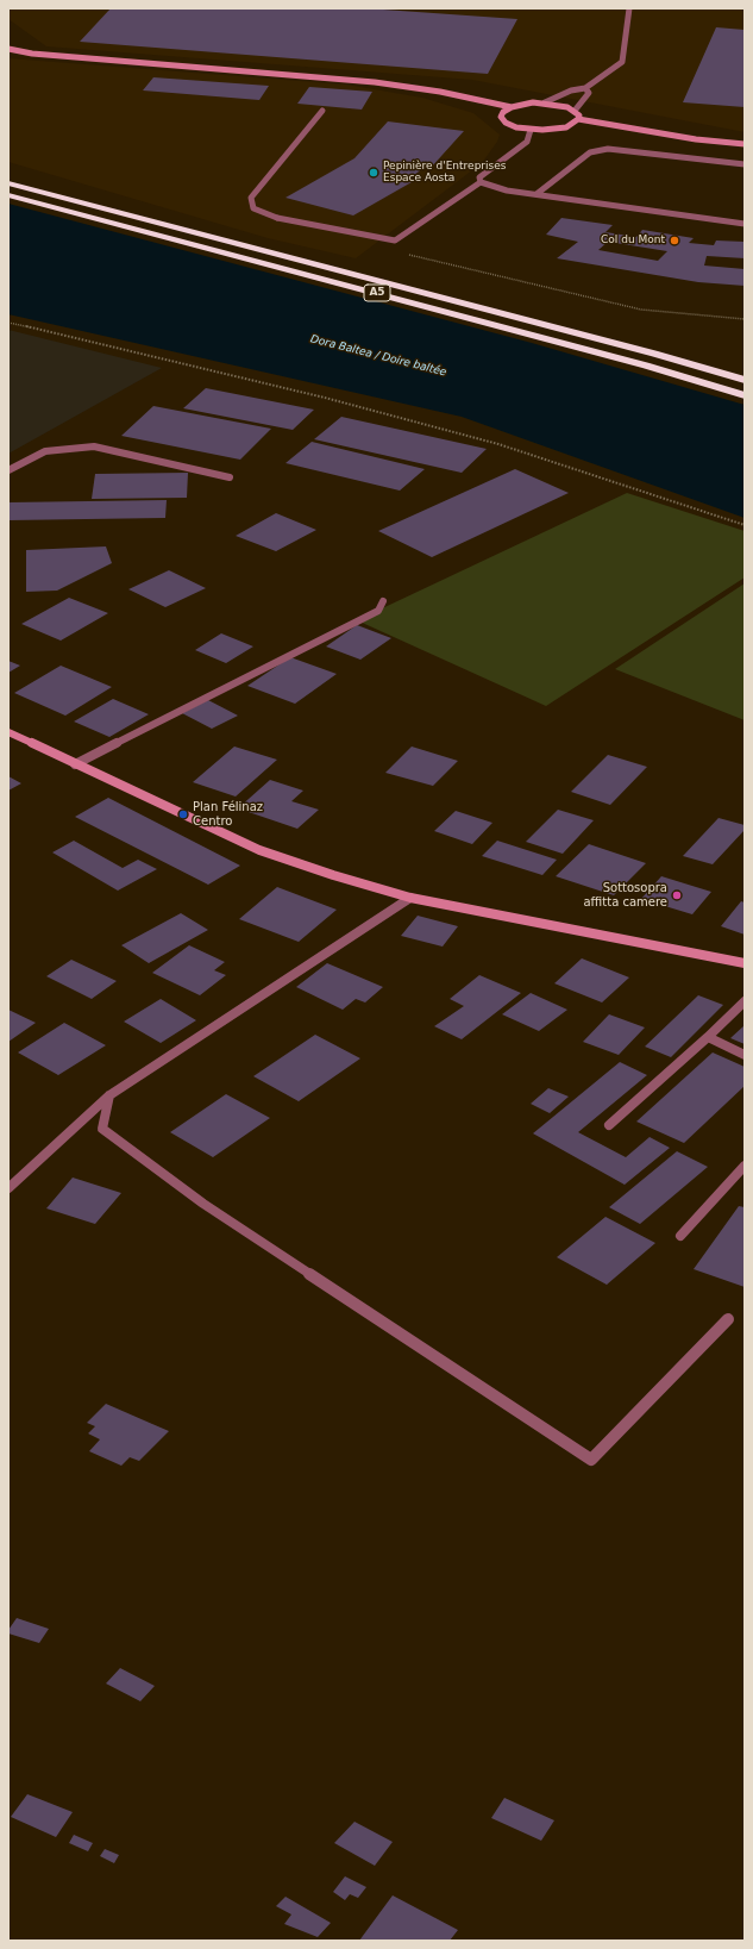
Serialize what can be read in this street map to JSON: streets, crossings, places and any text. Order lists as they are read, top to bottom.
{
  "streets": {
    "highway": ["A5"]
  },
  "water": ["Dora Baltea / Doire baltée"],
  "places": [
    "Pepinière d'Entreprises Espace Aosta",
    "Col du Mont",
    "Plan Félinaz Centro",
    "Sottosopra affitta camere"
  ]
}
